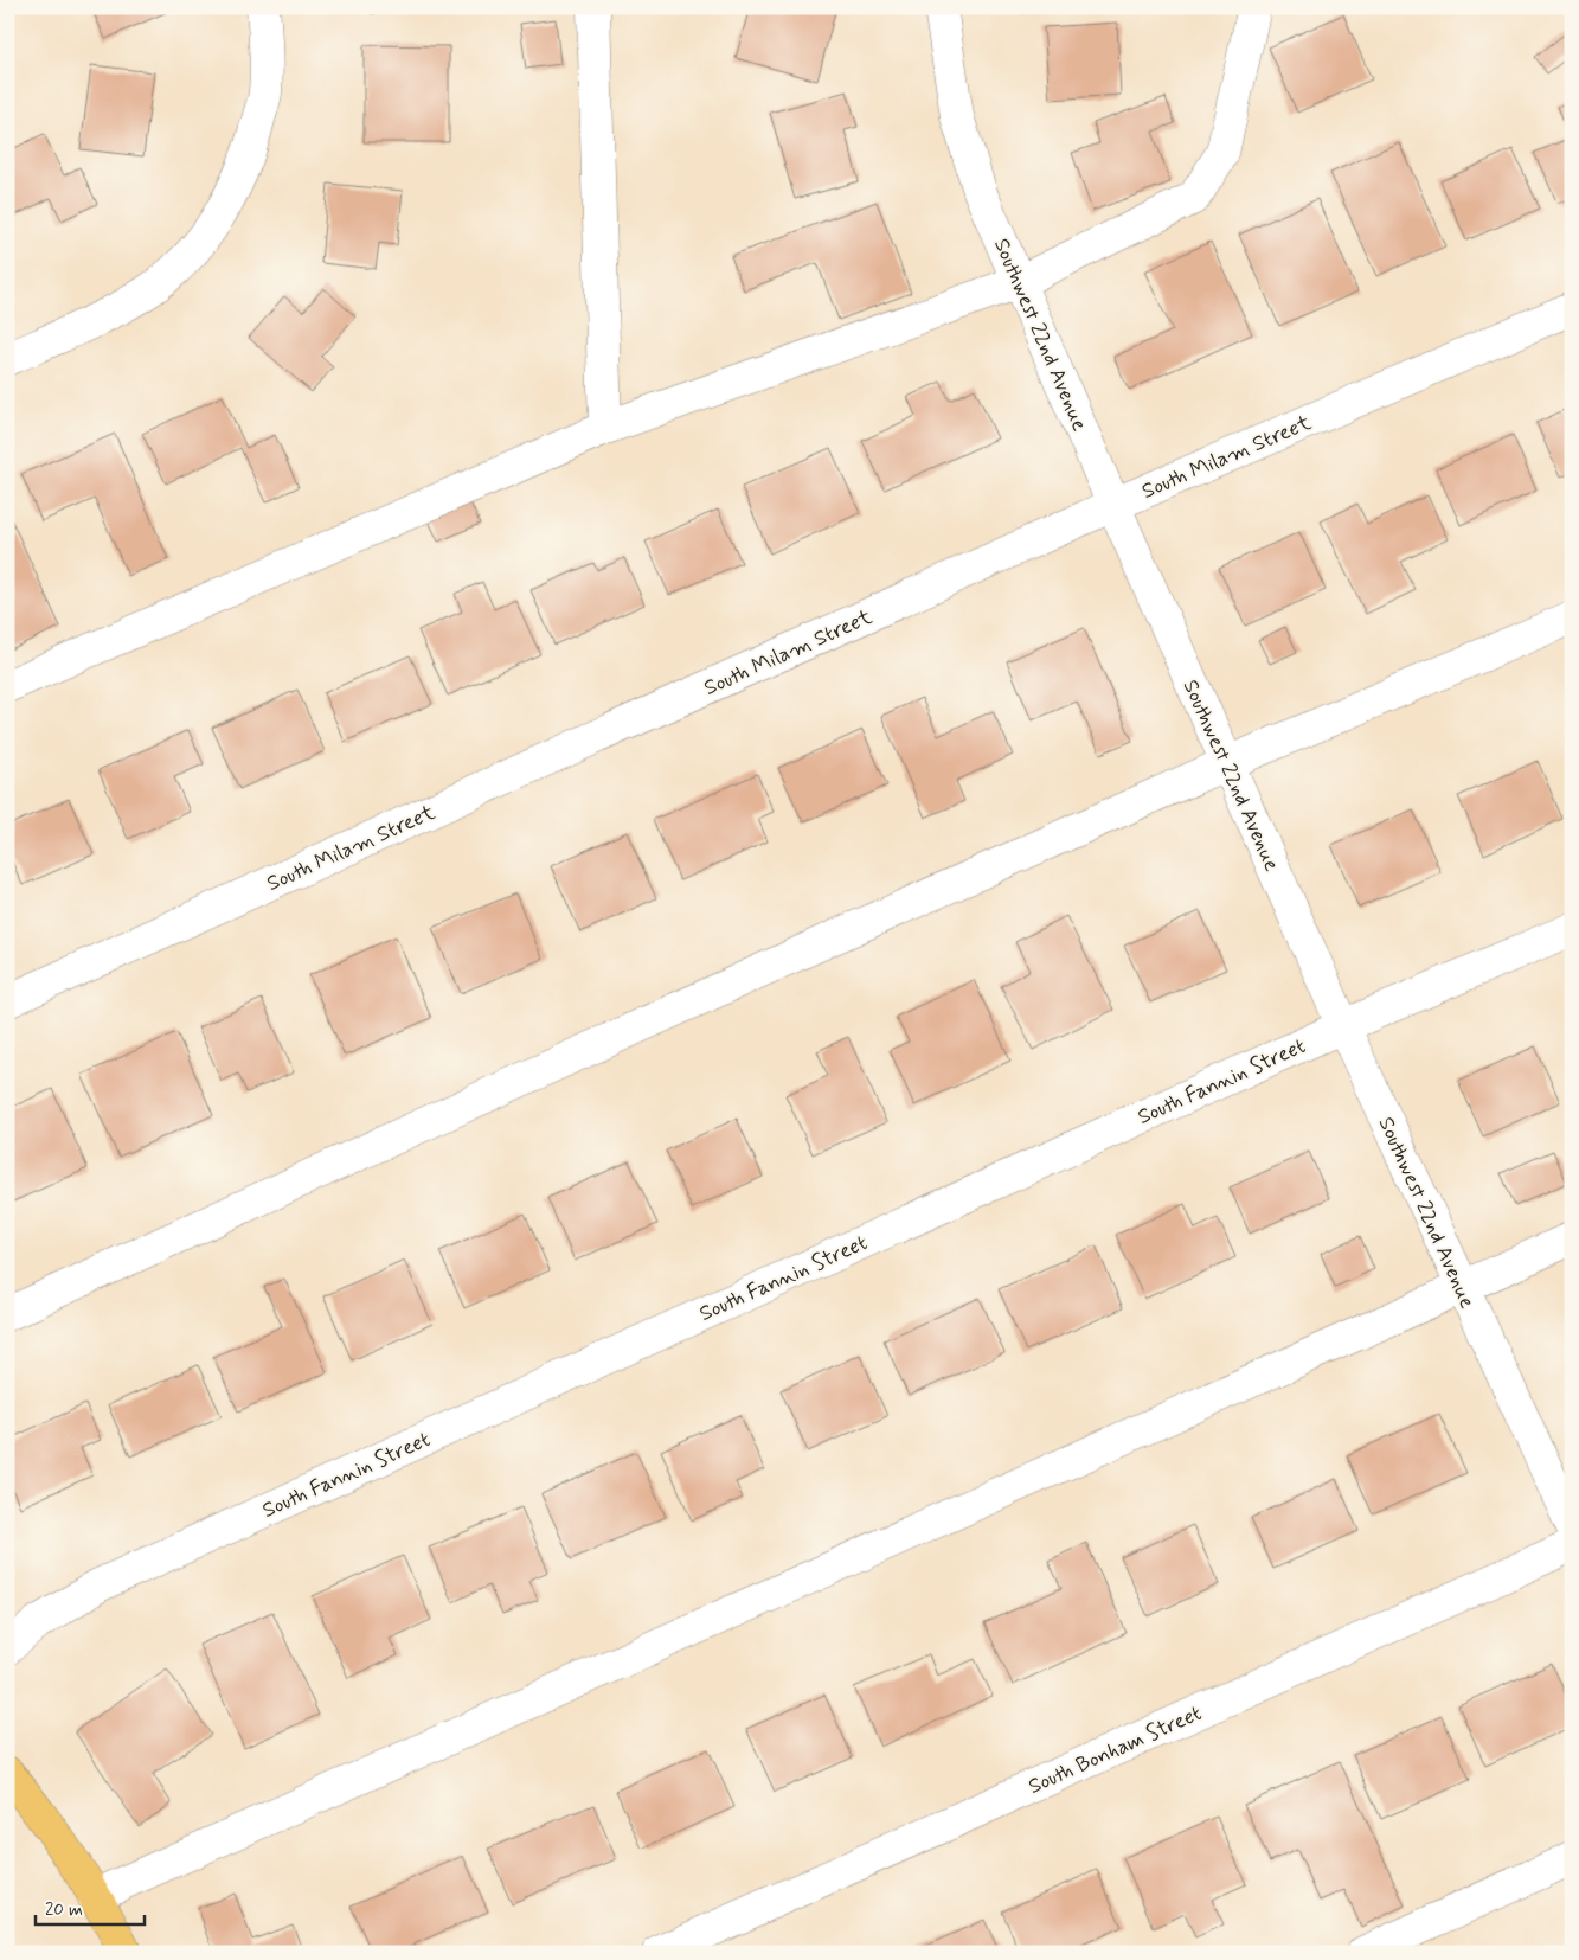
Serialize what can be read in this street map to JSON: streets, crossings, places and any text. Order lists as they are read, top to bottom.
{
  "streets": {
    "street": [
      "Southwest 22nd Avenue",
      "South Milam Street",
      "South Fannin Street",
      "South Bonham Street"
    ]
  },
  "crossings": [
    ["Southwest 22nd Avenue", "South Milam Street"],
    ["Southwest 22nd Avenue", "South Fannin Street"]
  ],
  "scale_bar": "20 m"
}
